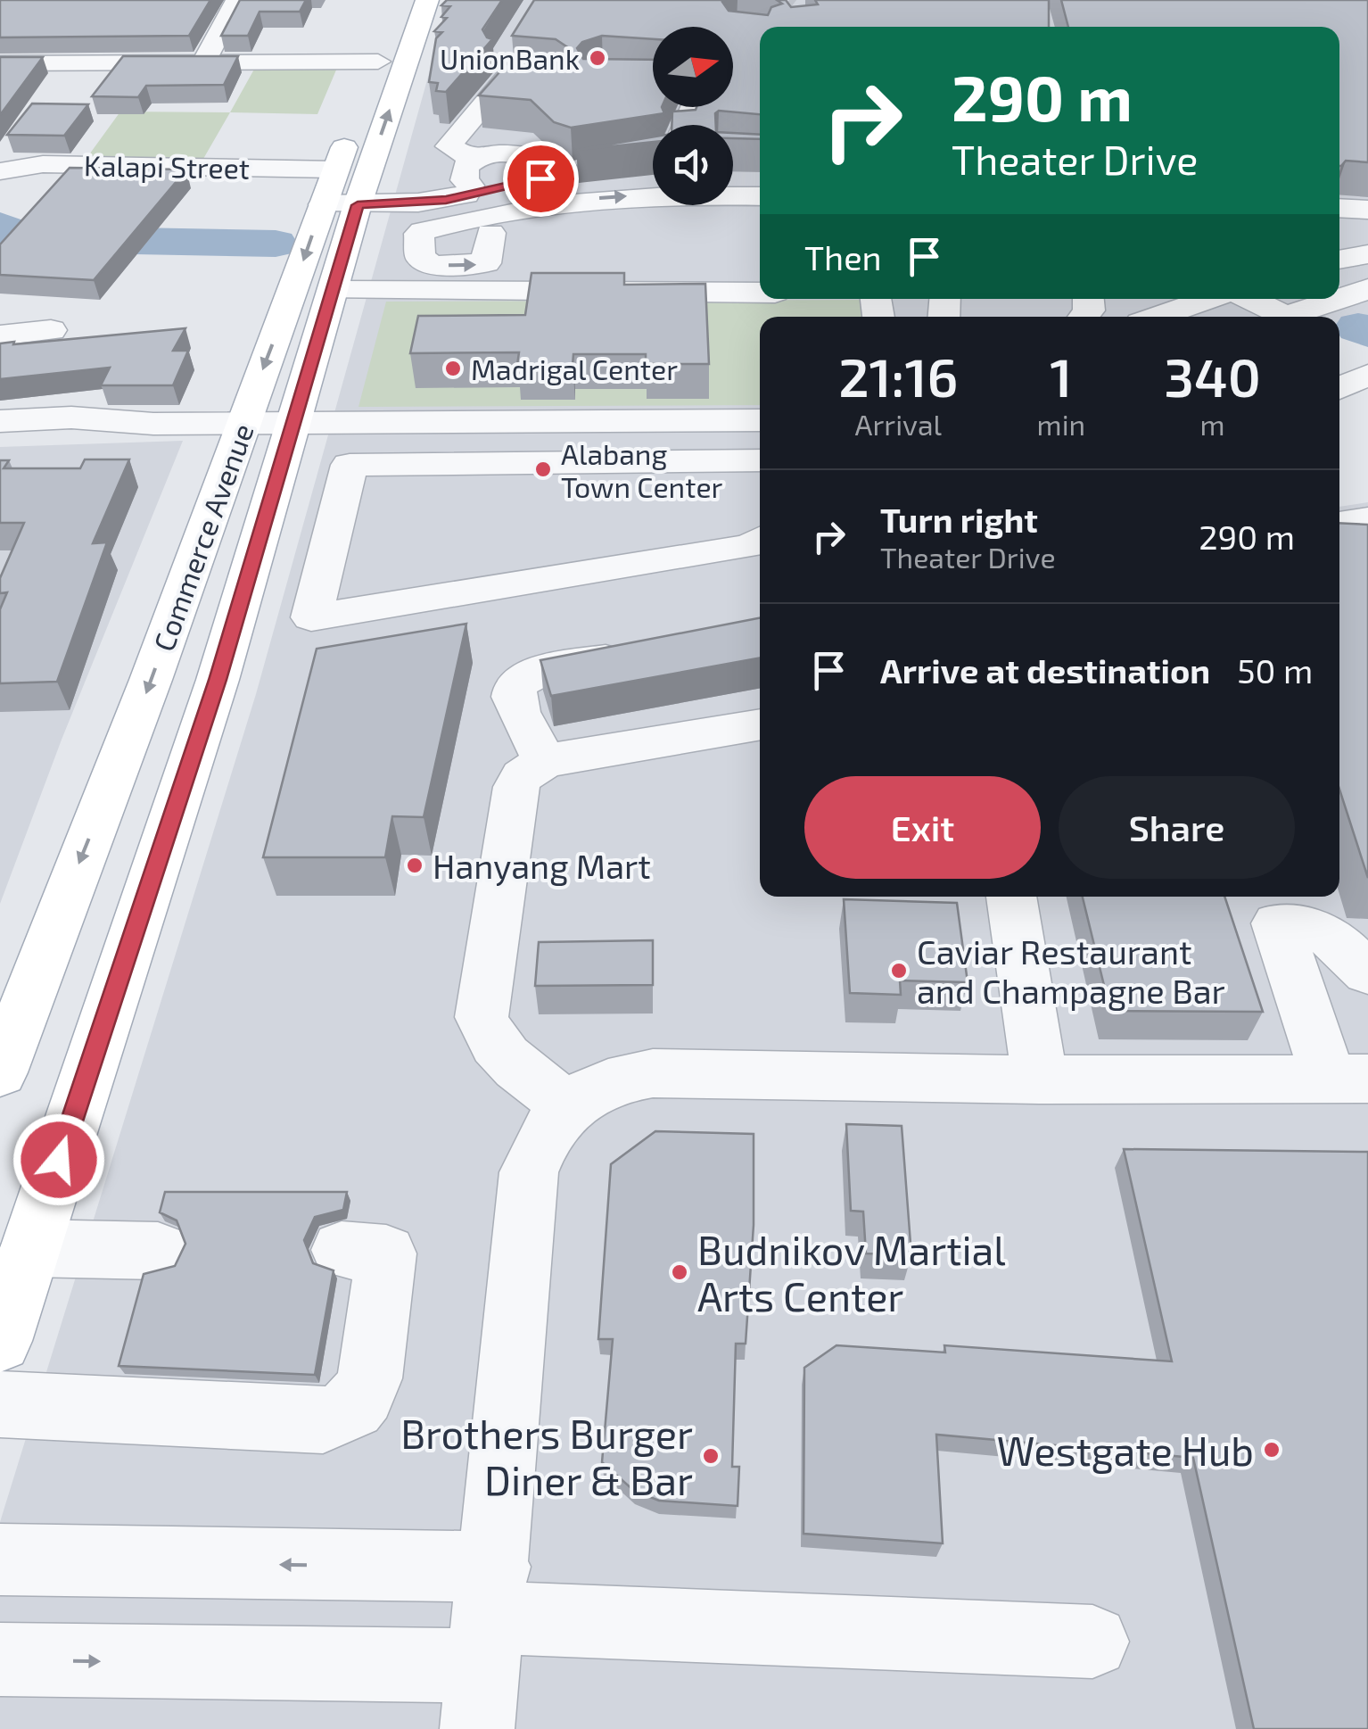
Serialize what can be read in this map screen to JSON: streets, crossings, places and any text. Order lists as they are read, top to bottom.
{
  "streets": {
    "main road": ["Commerce Avenue"],
    "street": ["Kalapi Street"]
  },
  "crossings": [
    ["Kalapi Street", "Commerce Avenue"]
  ],
  "places": [
    "UnionBank",
    "Madrigal Center",
    "Alabang Town Center",
    "Hanyang Mart",
    "Caviar Restaurant and Champagne Bar",
    "Budnikov Martial Arts Center",
    "Westgate Hub",
    "Brothers Burger Diner & Bar"
  ],
  "north": "right",
  "page": {
    "turn": ["290 m", "Theater Drive"],
    "then": "Then",
    "eta": [
      "21:16",
      "Arrival",
      "1",
      "min",
      "340",
      "m"
    ],
    "list": [
      {
        "name": "Turn right",
        "note": "Theater Drive",
        "value": "290 m"
      },
      {
        "name": "Arrive at destination",
        "value": "50 m"
      }
    ],
    "buttons": ["Exit", "Share"]
  }
}
